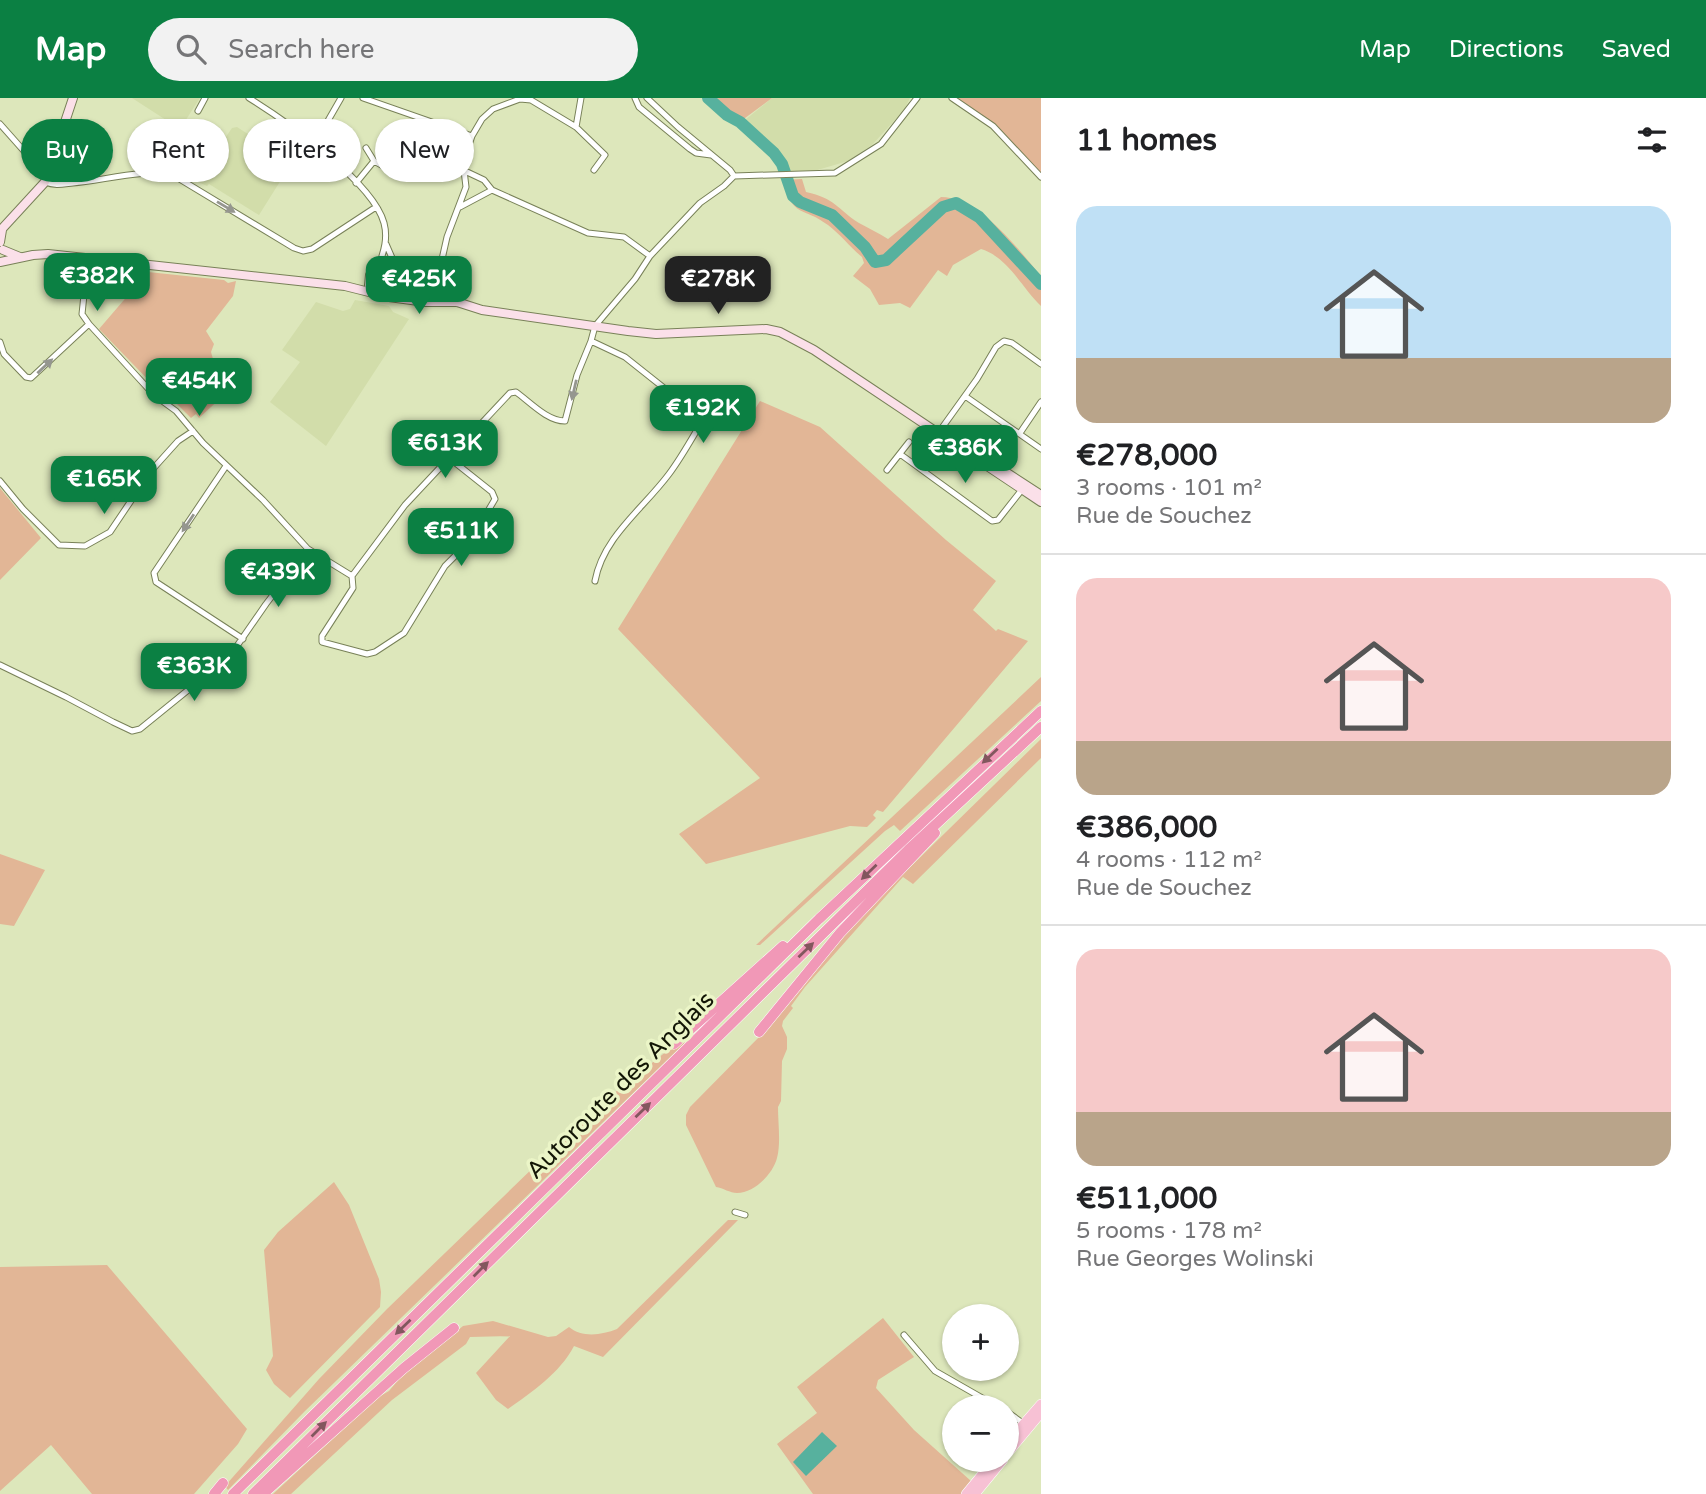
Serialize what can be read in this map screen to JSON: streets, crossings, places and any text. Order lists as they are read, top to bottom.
{
  "streets": {
    "highway": ["Autoroute des Anglais"]
  },
  "page": {
    "header": "Map",
    "search": "Search here",
    "nav": ["Map", "Directions", "Saved"],
    "heading": "11 homes",
    "chip": [
      "Buy",
      "Rent",
      "Filters",
      "New"
    ],
    "list": [
      {
        "name": "€278,000",
        "note": "3 rooms · 101 m² · Rue de Souchez"
      },
      {
        "name": "€386,000",
        "note": "4 rooms · 112 m² · Rue de Souchez"
      },
      {
        "name": "€511,000",
        "note": "5 rooms · 178 m² · Rue Georges Wolinski"
      }
    ],
    "price": [
      "€382K",
      "€425K",
      "€278K",
      "€454K",
      "€192K",
      "€613K",
      "€386K",
      "€165K",
      "€511K",
      "€439K",
      "€363K"
    ],
    "map_buttons": ["+", "−"]
  }
}
